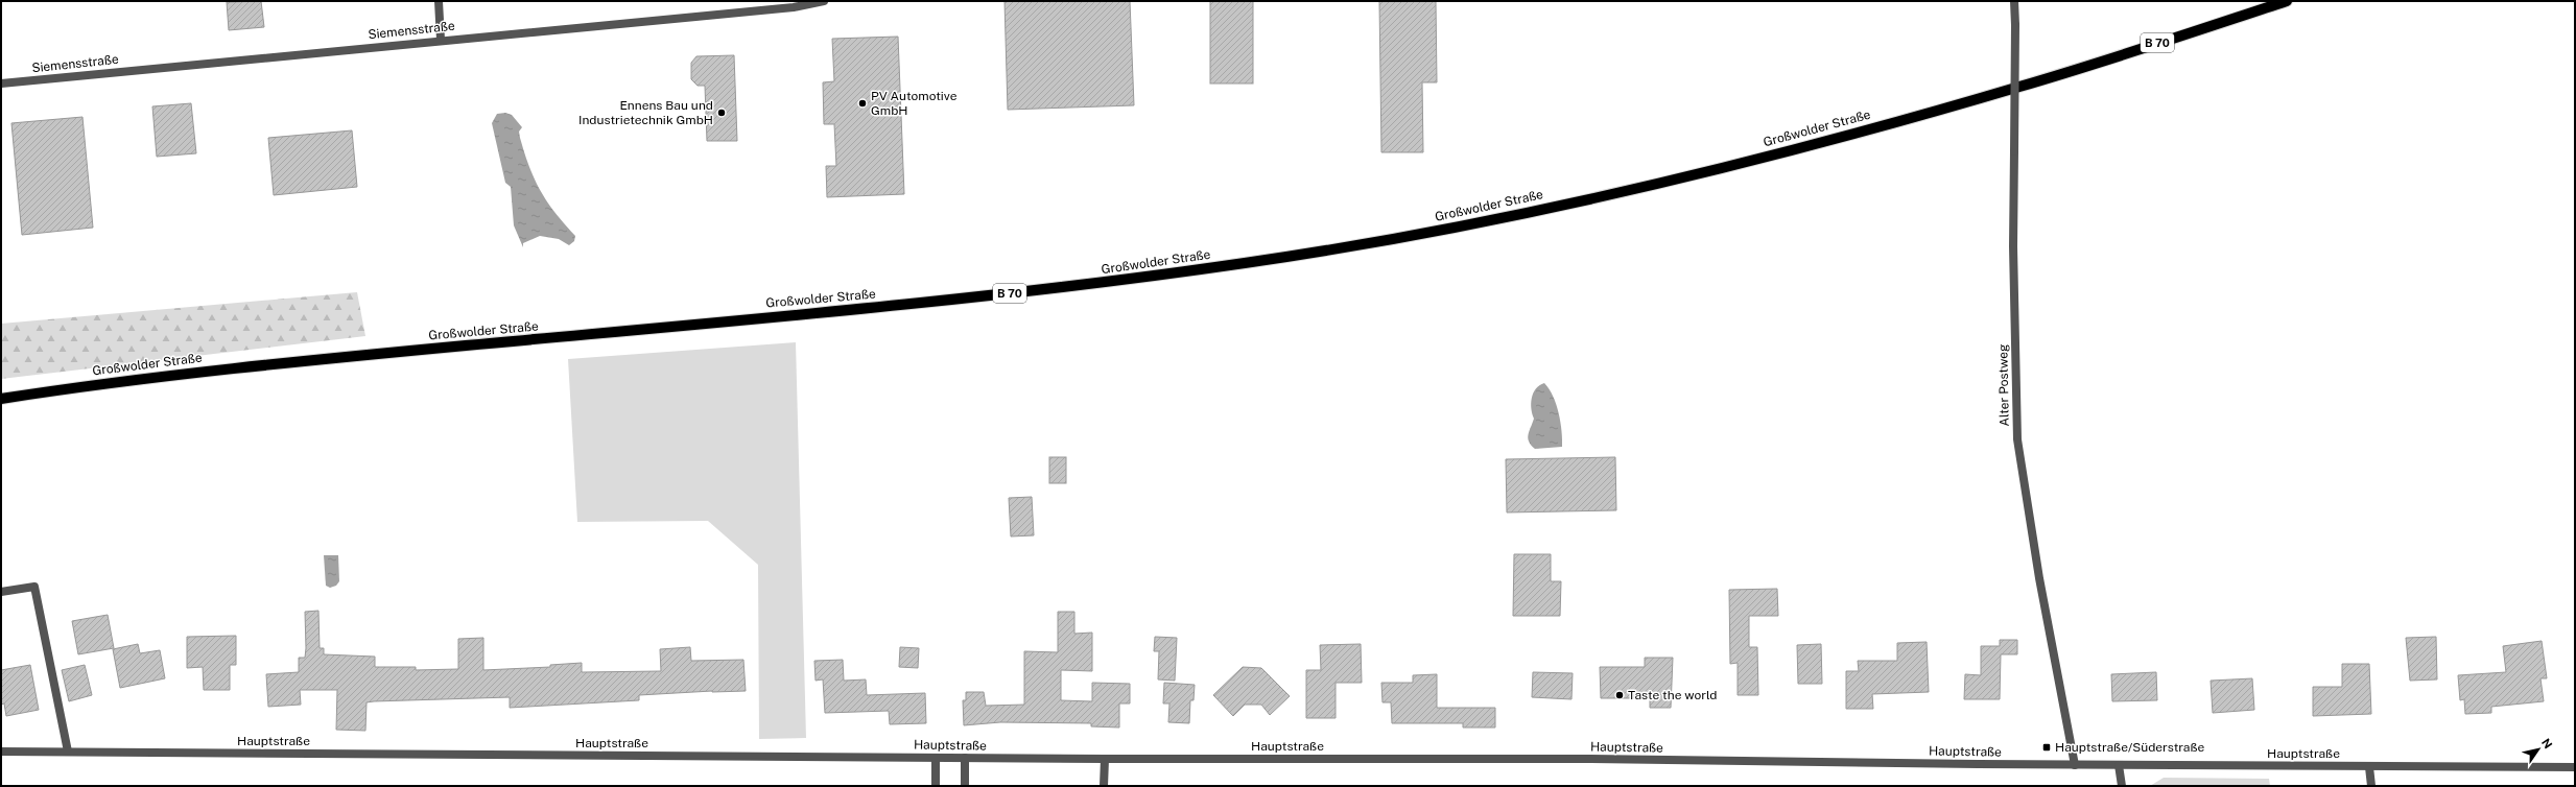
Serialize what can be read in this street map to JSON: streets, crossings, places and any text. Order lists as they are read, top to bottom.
{
  "streets": {
    "main road": ["B 70", "Großwolder Straße"],
    "street": ["Siemensstraße", "Alter Postweg", "Hauptstraße"]
  },
  "crossings": [
    ["Alter Postweg", "Hauptstraße"]
  ],
  "places": {
    "other": ["PV Automotive GmbH", "Ennens Bau und Industrietechnik GmbH", "Taste the world"],
    "transit": ["Hauptstraße/Süderstraße"]
  },
  "north": "top right"
}
